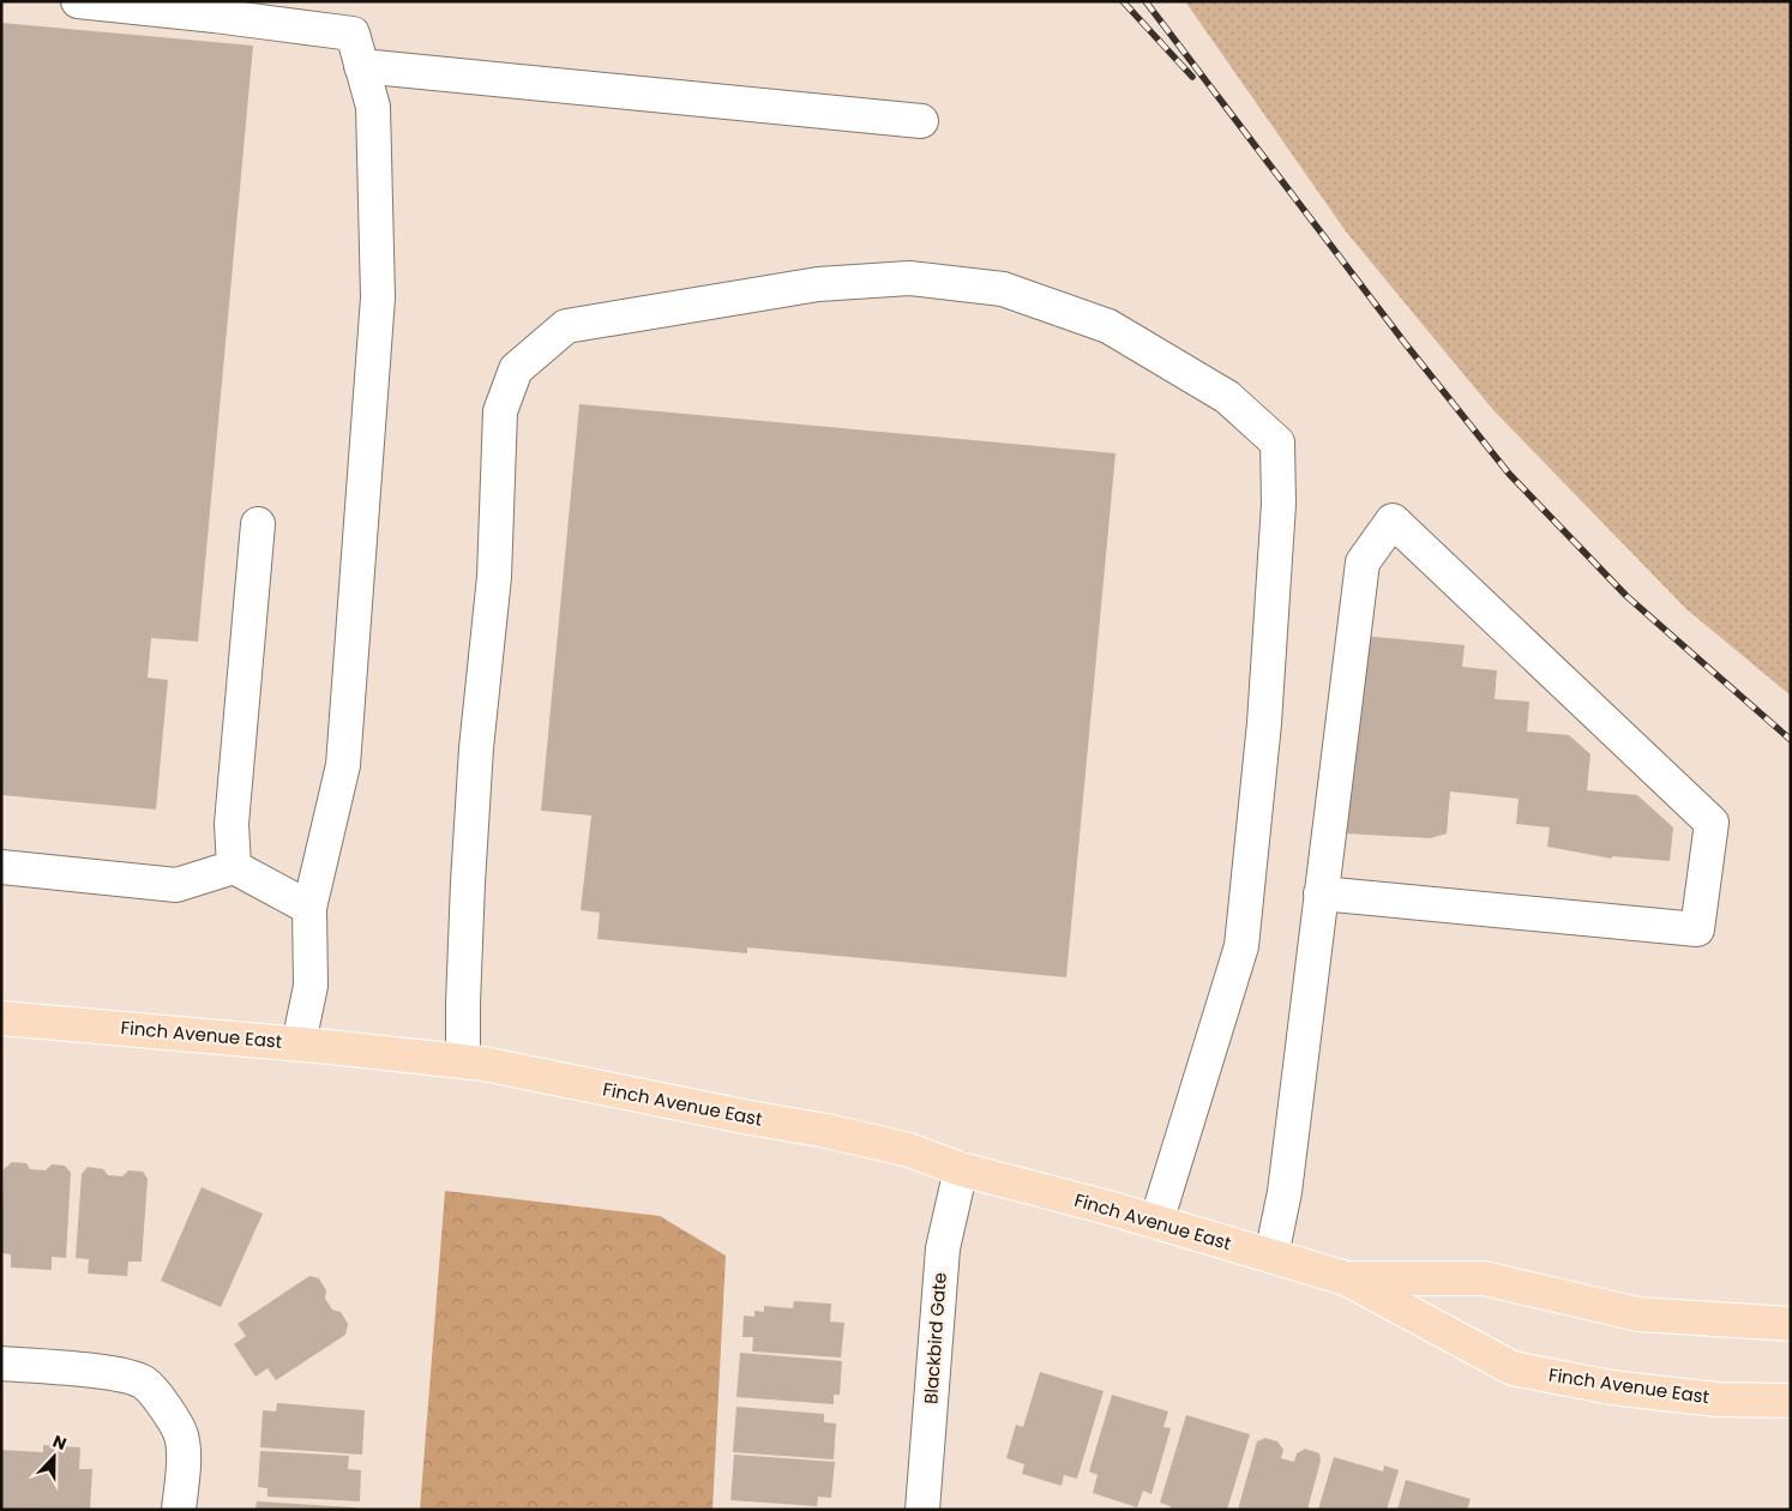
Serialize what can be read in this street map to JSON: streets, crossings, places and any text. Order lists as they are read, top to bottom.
{
  "streets": {
    "main road": ["Finch Avenue East"],
    "street": ["Blackbird Gate"]
  },
  "crossings": [
    ["Finch Avenue East", "Blackbird Gate"]
  ],
  "north": "top"
}
